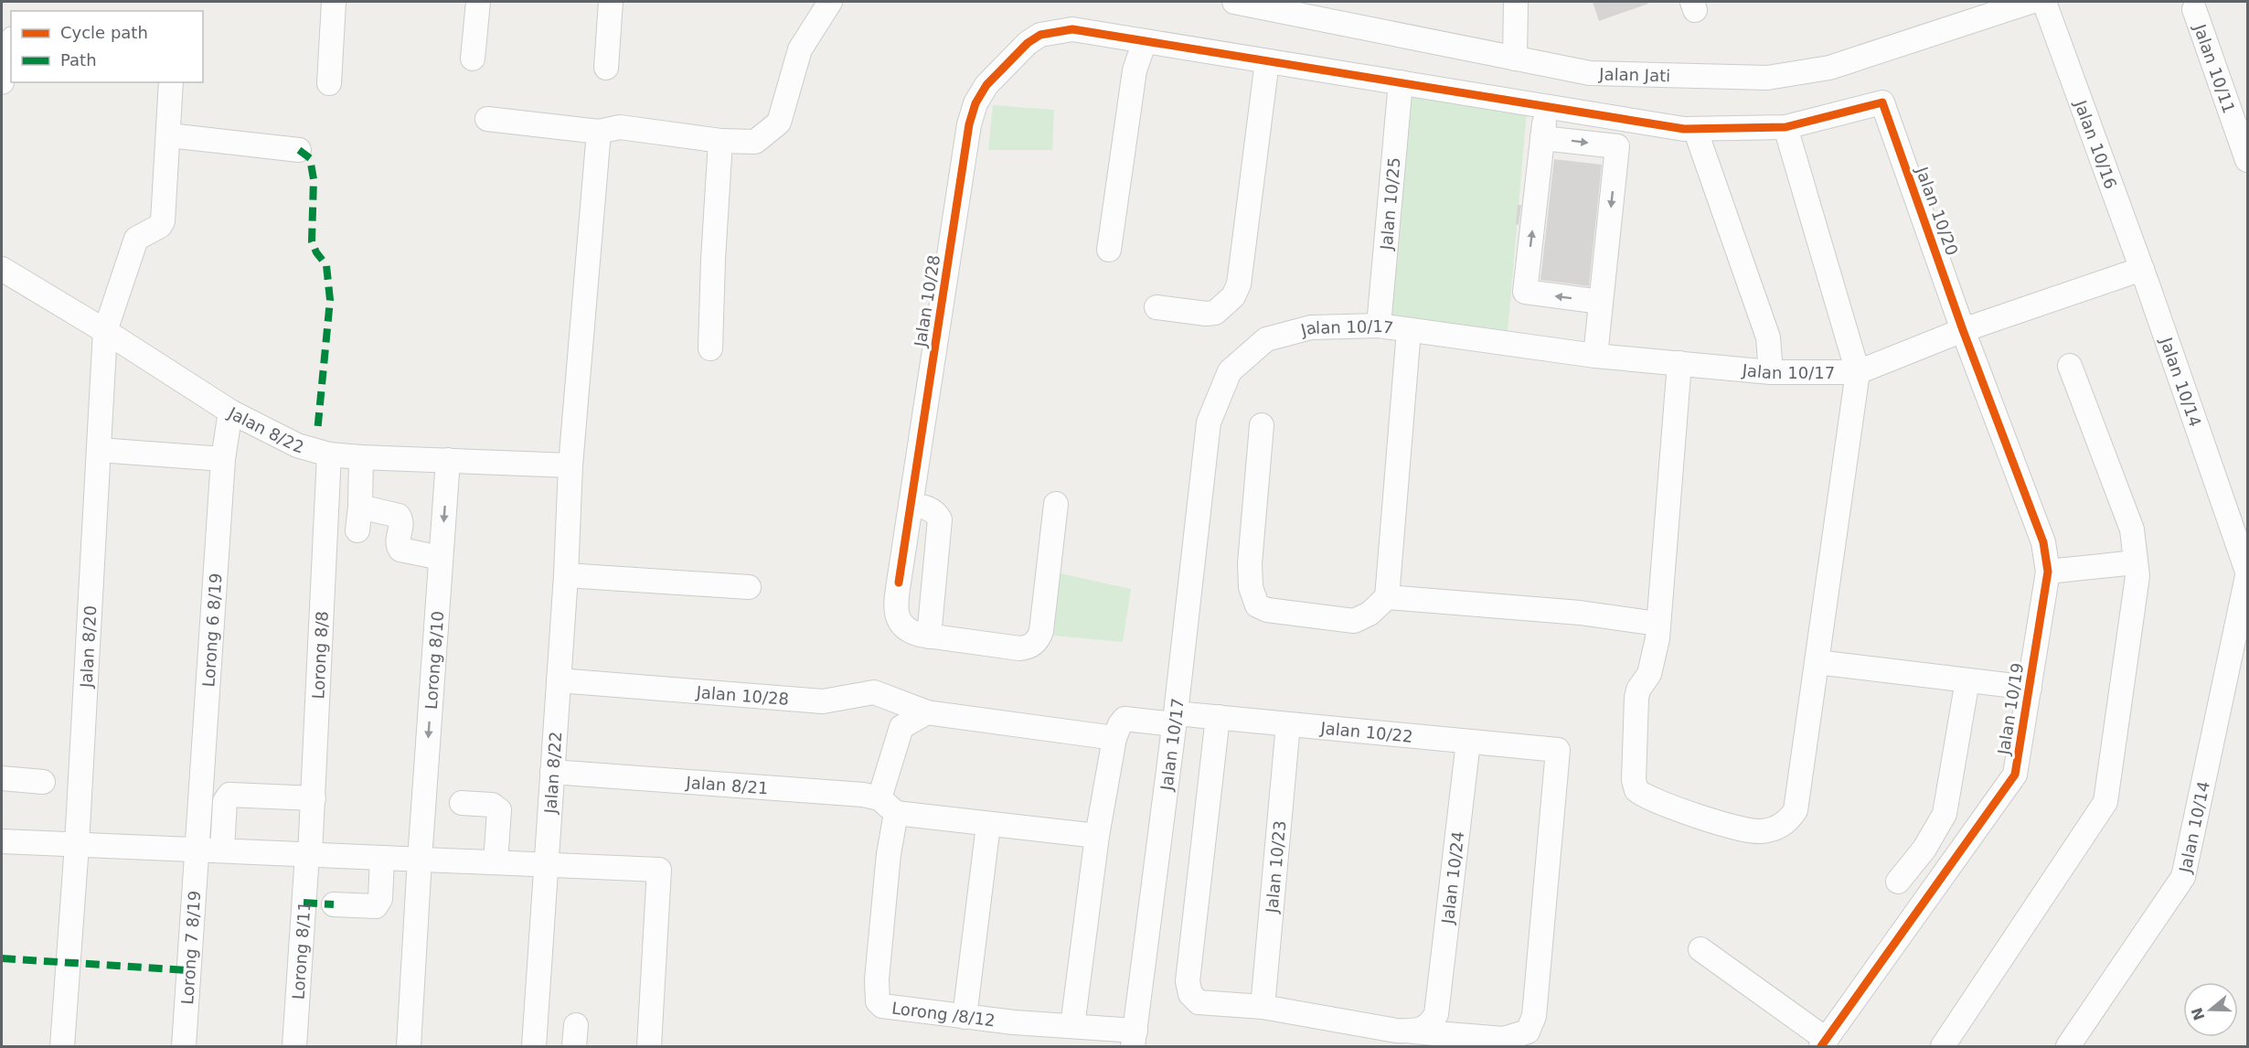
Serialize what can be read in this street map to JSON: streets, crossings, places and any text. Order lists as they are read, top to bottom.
{
  "streets": {
    "street": [
      "Jalan 10/11",
      "Jalan Jati",
      "Jalan 10/16",
      "Jalan 10/25",
      "Jalan 10/20",
      "Jalan 10/28",
      "Jalan 10/17",
      "Jalan 10/14",
      "Jalan 8/22",
      "Lorong 6 8/19",
      "Jalan 8/20",
      "Lorong 8/8",
      "Lorong 8/10",
      "Jalan 10/19",
      "Jalan 10/22",
      "Jalan 8/21",
      "Jalan 10/23",
      "Jalan 10/24",
      "Lorong 7 8/19",
      "Lorong 8/11",
      "Lorong /8/12"
    ]
  },
  "crossings": [
    ["Jalan 10/16", "Jalan 10/17"],
    ["Jalan 10/16", "Jalan 10/14"],
    ["Jalan 10/25", "Jalan 10/17"],
    ["Jalan 10/20", "Jalan 10/17"],
    ["Jalan 10/20", "Jalan 10/19"],
    ["Jalan 10/28", "Jalan 8/22"],
    ["Jalan 10/17", "Jalan 10/14"],
    ["Jalan 10/17", "Jalan 10/19"],
    ["Jalan 10/17", "Jalan 10/22"],
    ["Jalan 10/17", "Lorong /8/12"],
    ["Jalan 8/22", "Lorong 6 8/19"],
    ["Jalan 8/22", "Jalan 8/20"],
    ["Jalan 8/22", "Lorong 8/8"],
    ["Jalan 8/22", "Lorong 8/10"],
    ["Jalan 8/22", "Jalan 8/21"],
    ["Lorong 6 8/19", "Lorong 7 8/19"],
    ["Lorong 8/8", "Lorong 8/11"],
    ["Jalan 10/22", "Jalan 10/23"],
    ["Jalan 10/22", "Jalan 10/24"],
    ["Jalan 8/21", "Lorong /8/12"]
  ],
  "one_way": ["Lorong 8/10"],
  "legend": ["Cycle path", "Path"],
  "north": "left"
}
